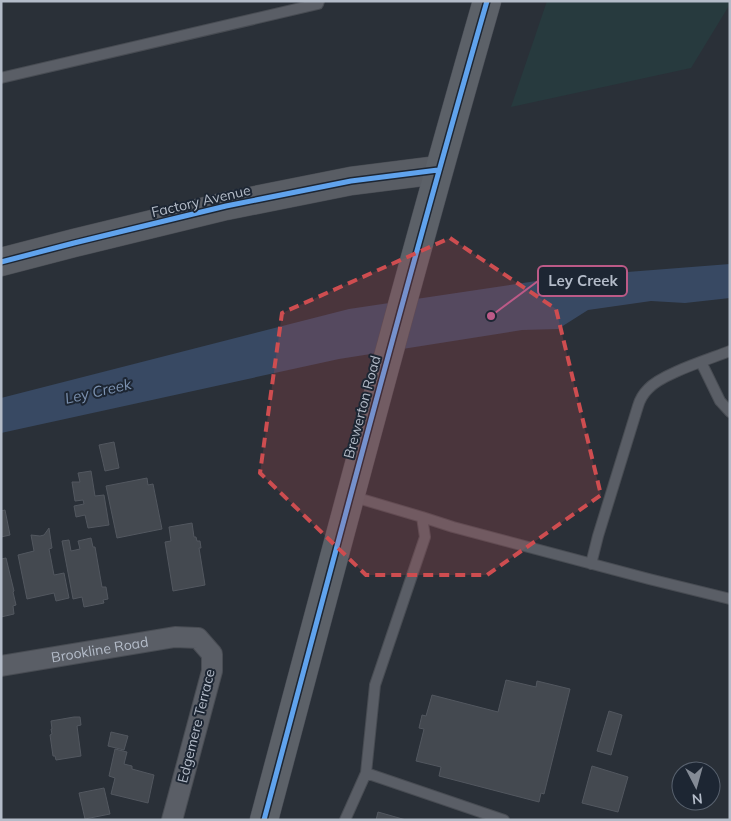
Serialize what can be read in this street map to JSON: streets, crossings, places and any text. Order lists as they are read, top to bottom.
{
  "streets": {
    "main road": ["Brewerton Road"],
    "street": ["Factory Avenue", "Brookline Road", "Edgemere Terrace"]
  },
  "crossings": [
    ["Factory Avenue", "Brewerton Road"],
    ["Brookline Road", "Edgemere Terrace"]
  ],
  "water": ["Ley Creek"],
  "places": ["Ley Creek"],
  "north": "bottom"
}
